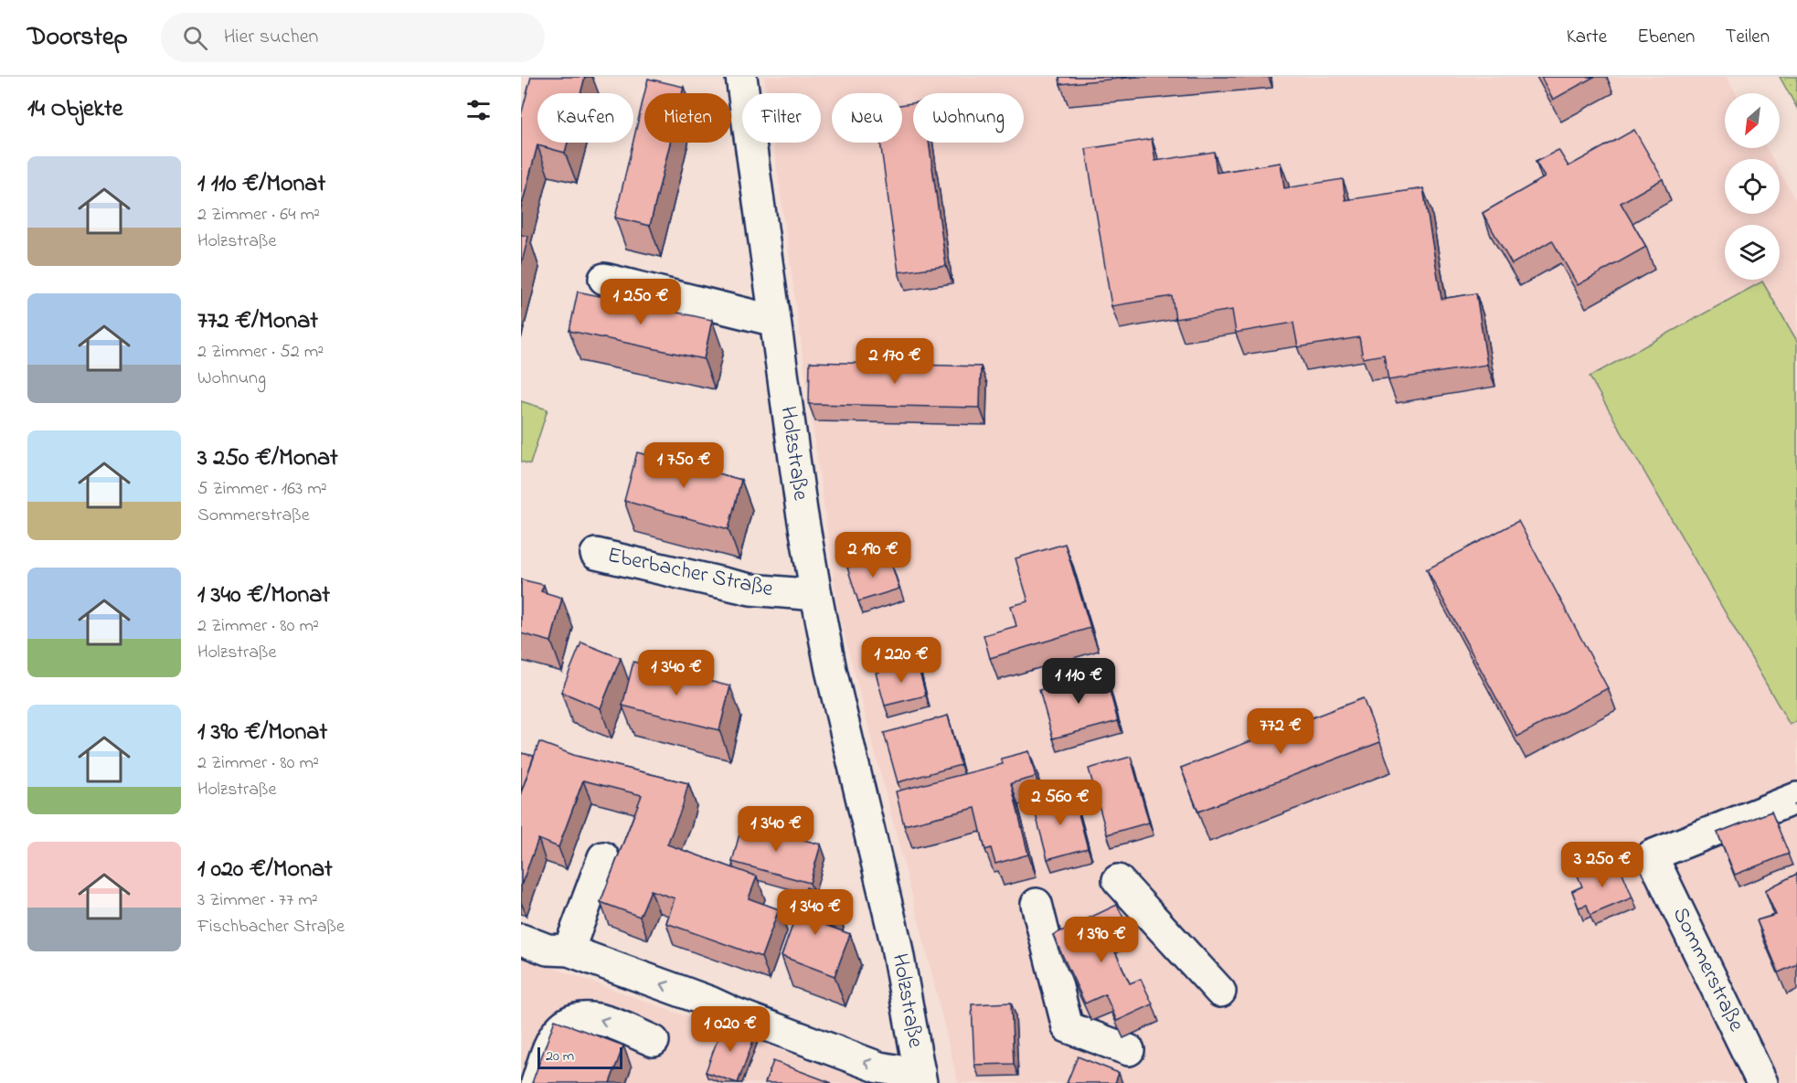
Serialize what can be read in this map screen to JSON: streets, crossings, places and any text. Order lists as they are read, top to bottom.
{
  "streets": {
    "street": ["Holzstraße", "Eberbacher Straße", "Sommerstraße"]
  },
  "crossings": [
    ["Holzstraße", "Eberbacher Straße"]
  ],
  "scale_bar": "20 m",
  "north": "bottom left",
  "page": {
    "header": "Doorstep",
    "search": "Hier suchen",
    "nav": ["Karte", "Ebenen", "Teilen"],
    "heading": "14 Objekte",
    "chip": [
      "Kaufen",
      "Mieten",
      "Filter",
      "Neu",
      "Wohnung"
    ],
    "list": [
      {
        "name": "1 110 €/Monat",
        "note": "2 Zimmer · 64 m² · Holzstraße"
      },
      {
        "name": "772 €/Monat",
        "note": "2 Zimmer · 52 m² · Wohnung"
      },
      {
        "name": "3 250 €/Monat",
        "note": "5 Zimmer · 163 m² · Sommerstraße"
      },
      {
        "name": "1 340 €/Monat",
        "note": "2 Zimmer · 80 m² · Holzstraße"
      },
      {
        "name": "1 390 €/Monat",
        "note": "2 Zimmer · 80 m² · Holzstraße"
      },
      {
        "name": "1 020 €/Monat",
        "note": "3 Zimmer · 77 m² · Fischbacher Straße"
      }
    ],
    "price": [
      "1 250 €",
      "2 170 €",
      "1 750 €",
      "2 190 €",
      "1 220 €",
      "1 340 €",
      "1 110 €",
      "772 €",
      "2 560 €",
      "1 340 €",
      "3 250 €",
      "1 340 €",
      "1 390 €",
      "1 020 €"
    ],
    "scale": "20 m"
  }
}
